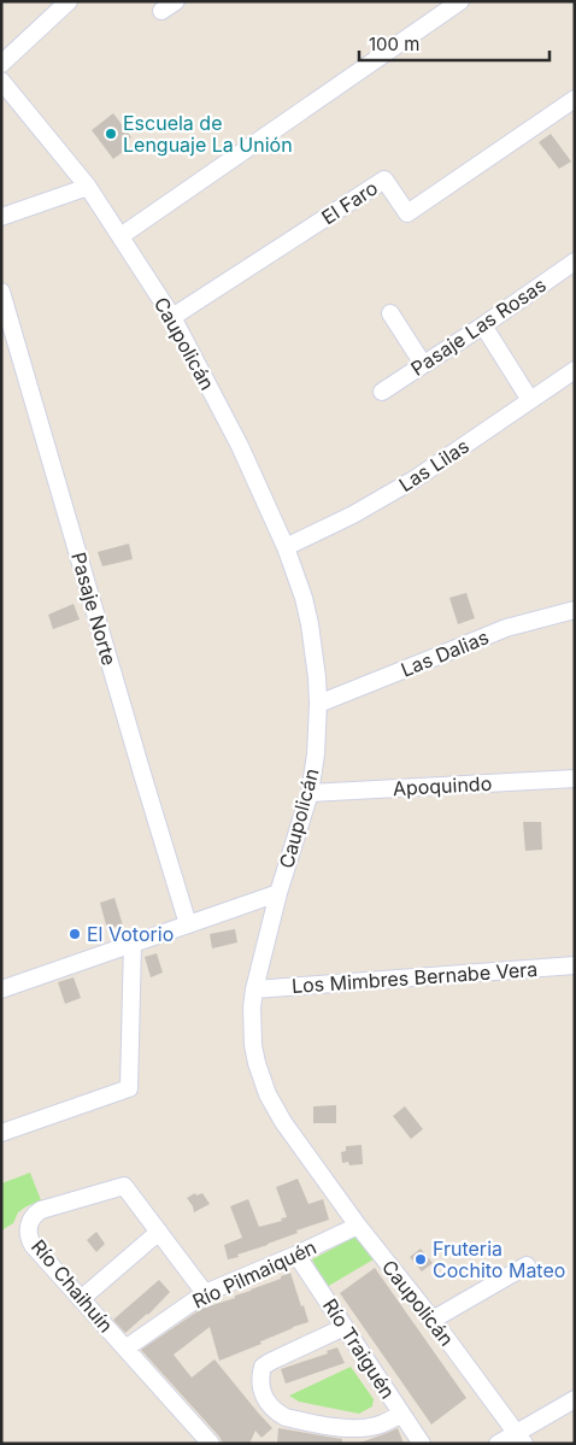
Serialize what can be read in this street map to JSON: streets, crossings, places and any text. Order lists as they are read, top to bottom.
{
  "streets": {
    "street": [
      "El Faro",
      "Pasaje Las Rosas",
      "Caupolicán",
      "Las Lilas",
      "Pasaje Norte",
      "Las Dalias",
      "Apoquindo",
      "Los Mimbres Bernabe Vera",
      "Río Pilmaiquén",
      "Río Chaihuín",
      "Río Traiguén"
    ]
  },
  "crossings": [
    ["El Faro", "Caupolicán"],
    ["Caupolicán", "Las Lilas"],
    ["Caupolicán", "Las Dalias"],
    ["Caupolicán", "Apoquindo"],
    ["Caupolicán", "Los Mimbres Bernabe Vera"],
    ["Caupolicán", "Río Pilmaiquén"],
    ["Río Pilmaiquén", "Río Chaihuín"],
    ["Río Pilmaiquén", "Río Traiguén"]
  ],
  "places": ["Escuela de Lenguaje La Unión", "El Votorio", "Fruteria Cochito Mateo"],
  "scale_bar": "100 m"
}
